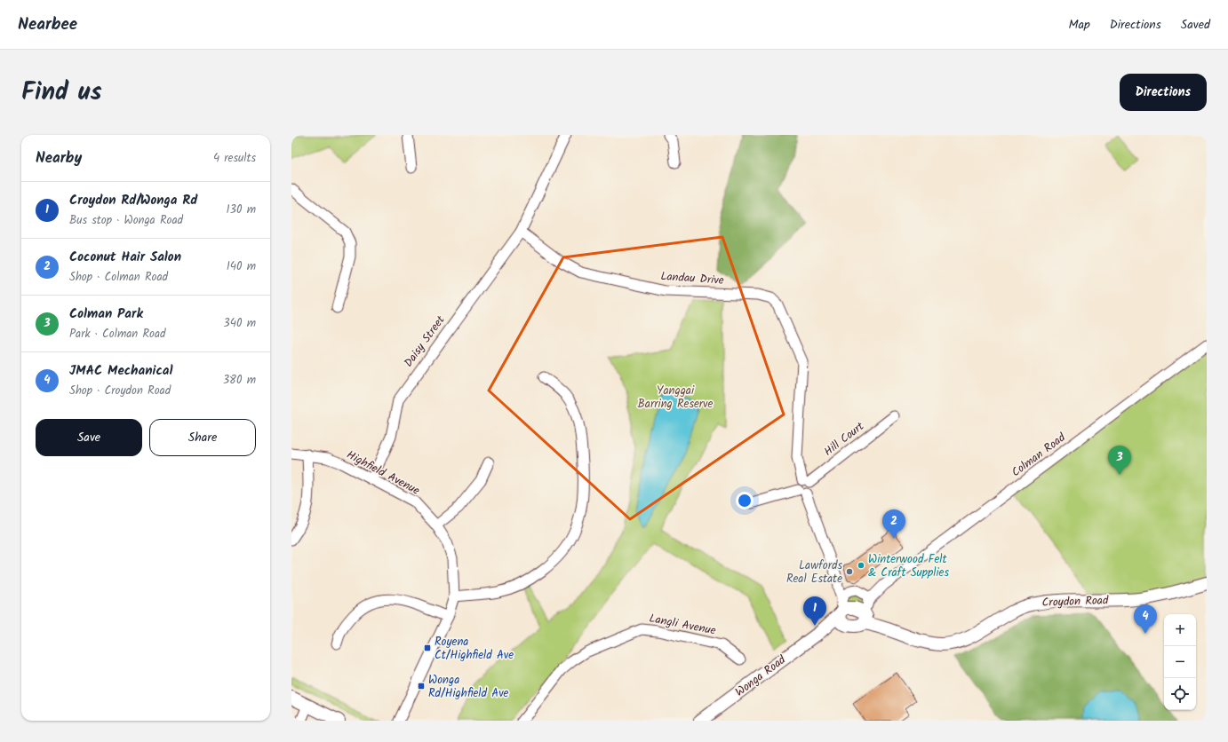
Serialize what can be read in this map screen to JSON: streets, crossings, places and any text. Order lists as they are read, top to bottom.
{
  "streets": {
    "main road": ["Croydon Road", "Wonga Road"],
    "street": [
      "Landau Drive",
      "Daisy Street",
      "Hill Court",
      "Colman Road",
      "Highfield Avenue",
      "Langli Avenue"
    ]
  },
  "crossings": [
    ["Landau Drive", "Daisy Street"],
    ["Landau Drive", "Hill Court"],
    ["Daisy Street", "Highfield Avenue"],
    ["Colman Road", "Croydon Road"],
    ["Colman Road", "Wonga Road"]
  ],
  "parks": ["Yanggai Barring Reserve"],
  "places": {
    "other": ["Winterwood Felt & Craft Supplies", "Lawfords Real Estate"],
    "transit": ["Royena Ct/Highfield Ave", "Wonga Rd/Highfield Ave"]
  },
  "page": {
    "header": "Nearbee",
    "nav": ["Map", "Directions", "Saved"],
    "title": "Find us",
    "buttons": [
      "Directions",
      ["Save", "Share"]
    ],
    "heading": ["Nearby", "4 results"],
    "list": [
      {
        "mark": "1",
        "name": "Croydon Rd/Wonga Rd",
        "note": "Bus stop · Wonga Road",
        "value": "130 m"
      },
      {
        "mark": "2",
        "name": "Coconut Hair Salon",
        "note": "Shop · Colman Road",
        "value": "140 m"
      },
      {
        "mark": "3",
        "name": "Colman Park",
        "note": "Park · Colman Road",
        "value": "340 m"
      },
      {
        "mark": "4",
        "name": "JMAC Mechanical",
        "note": "Shop · Croydon Road",
        "value": "380 m"
      }
    ],
    "pins": [
      "3",
      "2",
      "1",
      "4"
    ],
    "map_buttons": ["+", "−"]
  }
}
